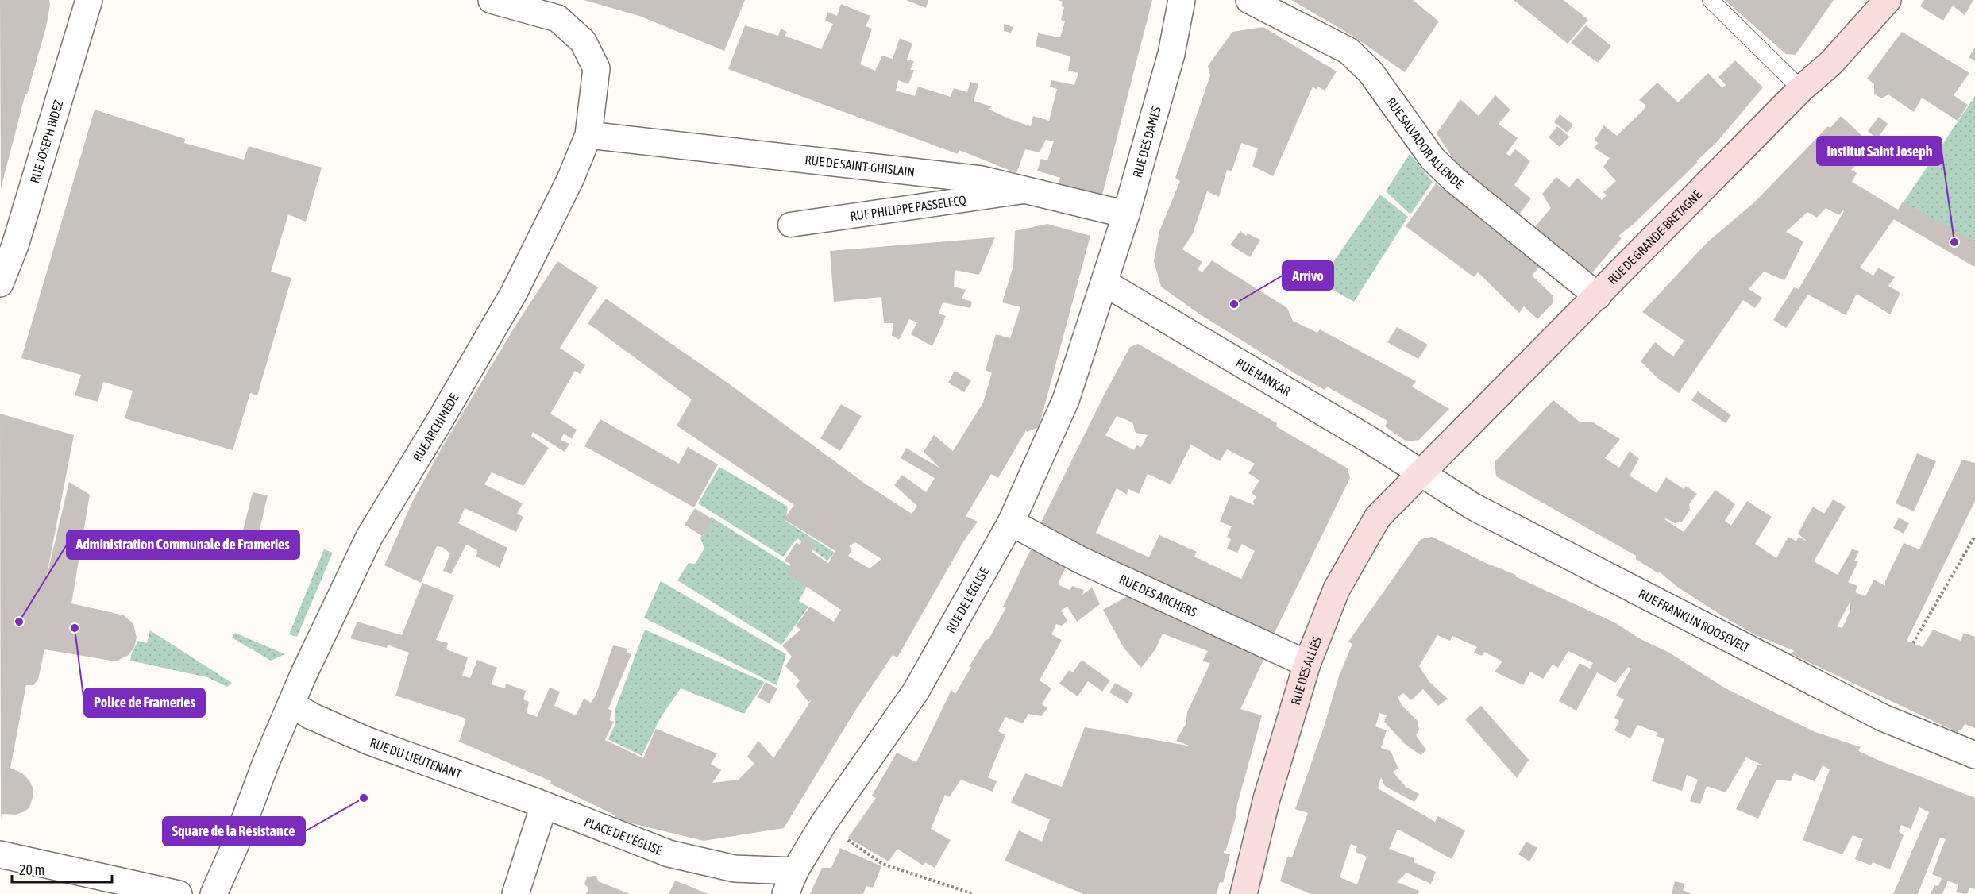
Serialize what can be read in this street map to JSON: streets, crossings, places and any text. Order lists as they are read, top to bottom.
{
  "streets": {
    "main road": ["RUE DE GRANDE-BRETAGNE", "RUE DES ALLIÉS"],
    "street": [
      "RUE JOSEPH BIDEZ",
      "RUE SALVADOR ALLENDE",
      "RUE DES DAMES",
      "RUE DE SAINT-GHISLAIN",
      "RUE PHILIPPE PASSELECQ",
      "RUE HANKAR",
      "RUE ARCHIMÈDE",
      "RUE DES ARCHERS",
      "RUE DE L'ÉGLISE",
      "RUE FRANKLIN ROOSEVELT",
      "RUE DU LIEUTENANT",
      "PLACE DE L'ÉGLISE"
    ]
  },
  "crossings": [
    ["RUE SALVADOR ALLENDE", "RUE DE GRANDE-BRETAGNE"],
    ["RUE DES DAMES", "RUE DE SAINT-GHISLAIN"],
    ["RUE DES DAMES", "RUE HANKAR"],
    ["RUE DES DAMES", "RUE DE L'ÉGLISE"],
    ["RUE DE SAINT-GHISLAIN", "RUE PHILIPPE PASSELECQ"],
    ["RUE DE SAINT-GHISLAIN", "RUE ARCHIMÈDE"],
    ["RUE DE GRANDE-BRETAGNE", "RUE HANKAR"],
    ["RUE DE GRANDE-BRETAGNE", "RUE FRANKLIN ROOSEVELT"],
    ["RUE DE GRANDE-BRETAGNE", "RUE DES ALLIÉS"],
    ["RUE HANKAR", "RUE DE L'ÉGLISE"],
    ["RUE HANKAR", "RUE FRANKLIN ROOSEVELT"],
    ["RUE HANKAR", "RUE DES ALLIÉS"],
    ["RUE ARCHIMÈDE", "RUE DU LIEUTENANT"],
    ["RUE DES ARCHERS", "RUE DE L'ÉGLISE"],
    ["RUE DES ARCHERS", "RUE DES ALLIÉS"],
    ["RUE DE L'ÉGLISE", "PLACE DE L'ÉGLISE"],
    ["RUE FRANKLIN ROOSEVELT", "RUE DES ALLIÉS"],
    ["RUE DU LIEUTENANT", "PLACE DE L'ÉGLISE"]
  ],
  "places": [
    "Institut Saint Joseph",
    "Arrivo",
    "Administration Communale de Frameries",
    "Police de Frameries",
    "Square de la Résistance"
  ],
  "scale_bar": "20 m"
}
